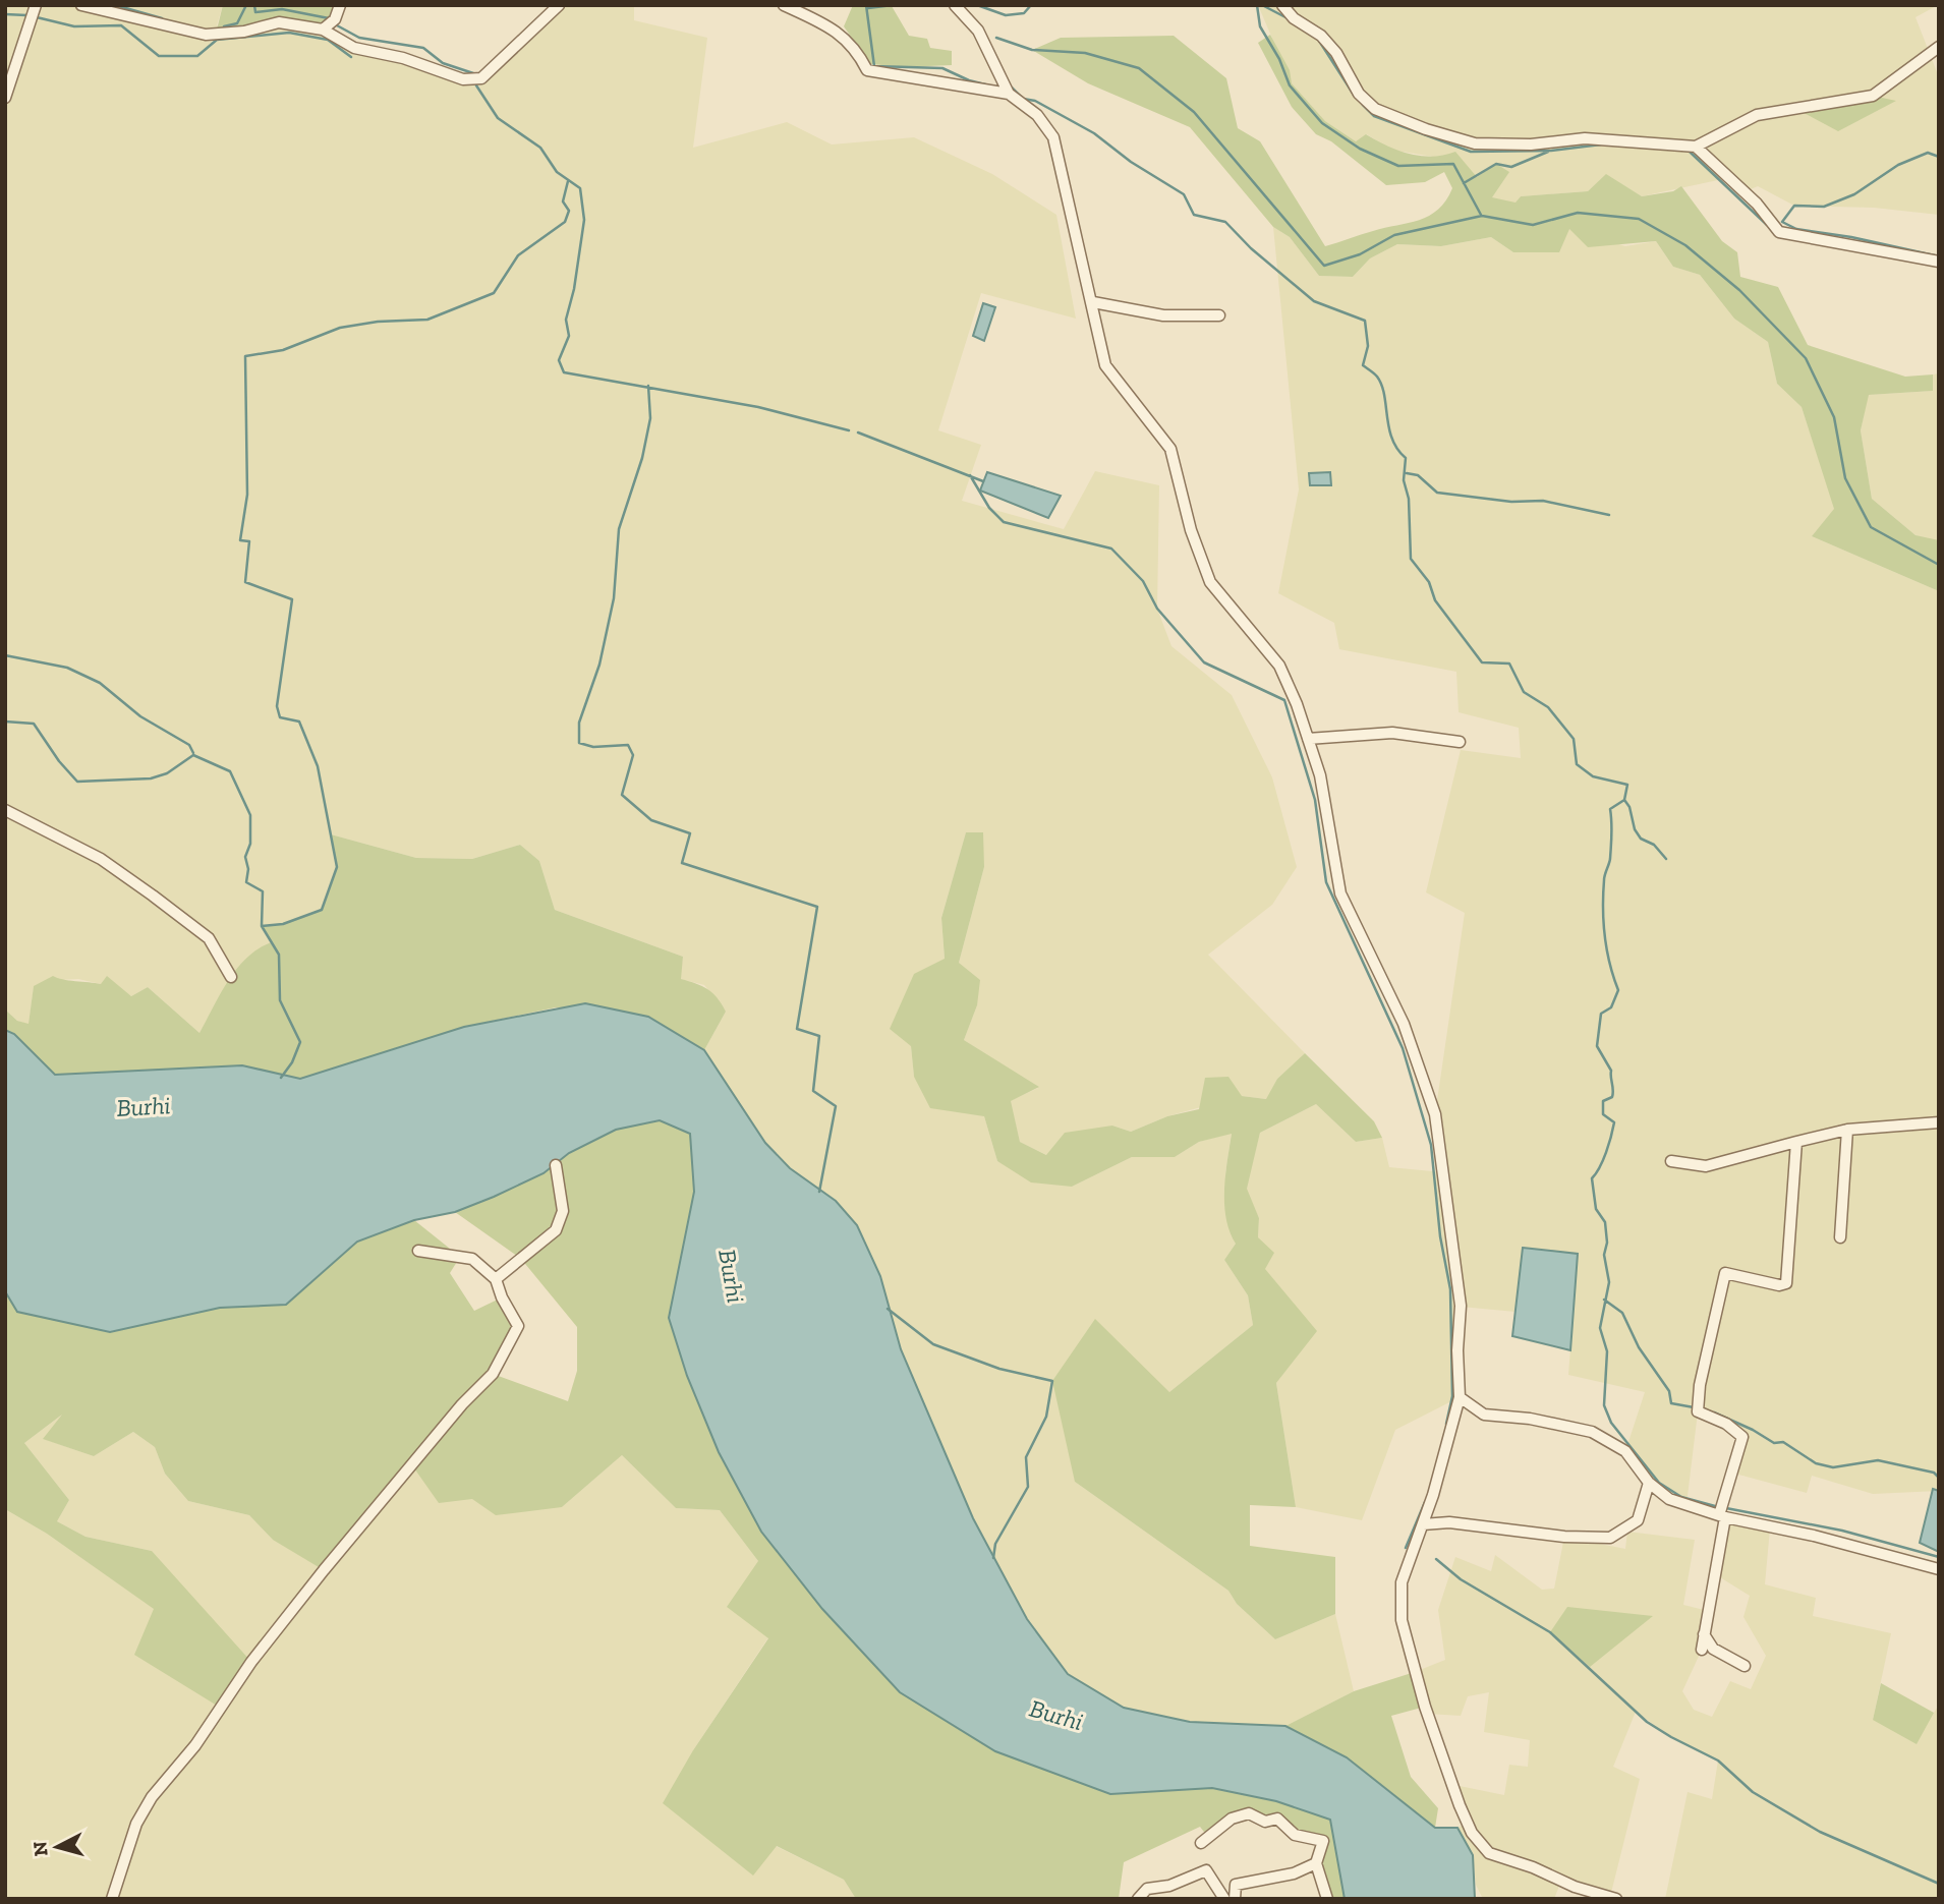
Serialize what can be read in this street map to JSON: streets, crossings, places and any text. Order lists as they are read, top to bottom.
{
  "water": ["Burhi"],
  "north": "left"
}
